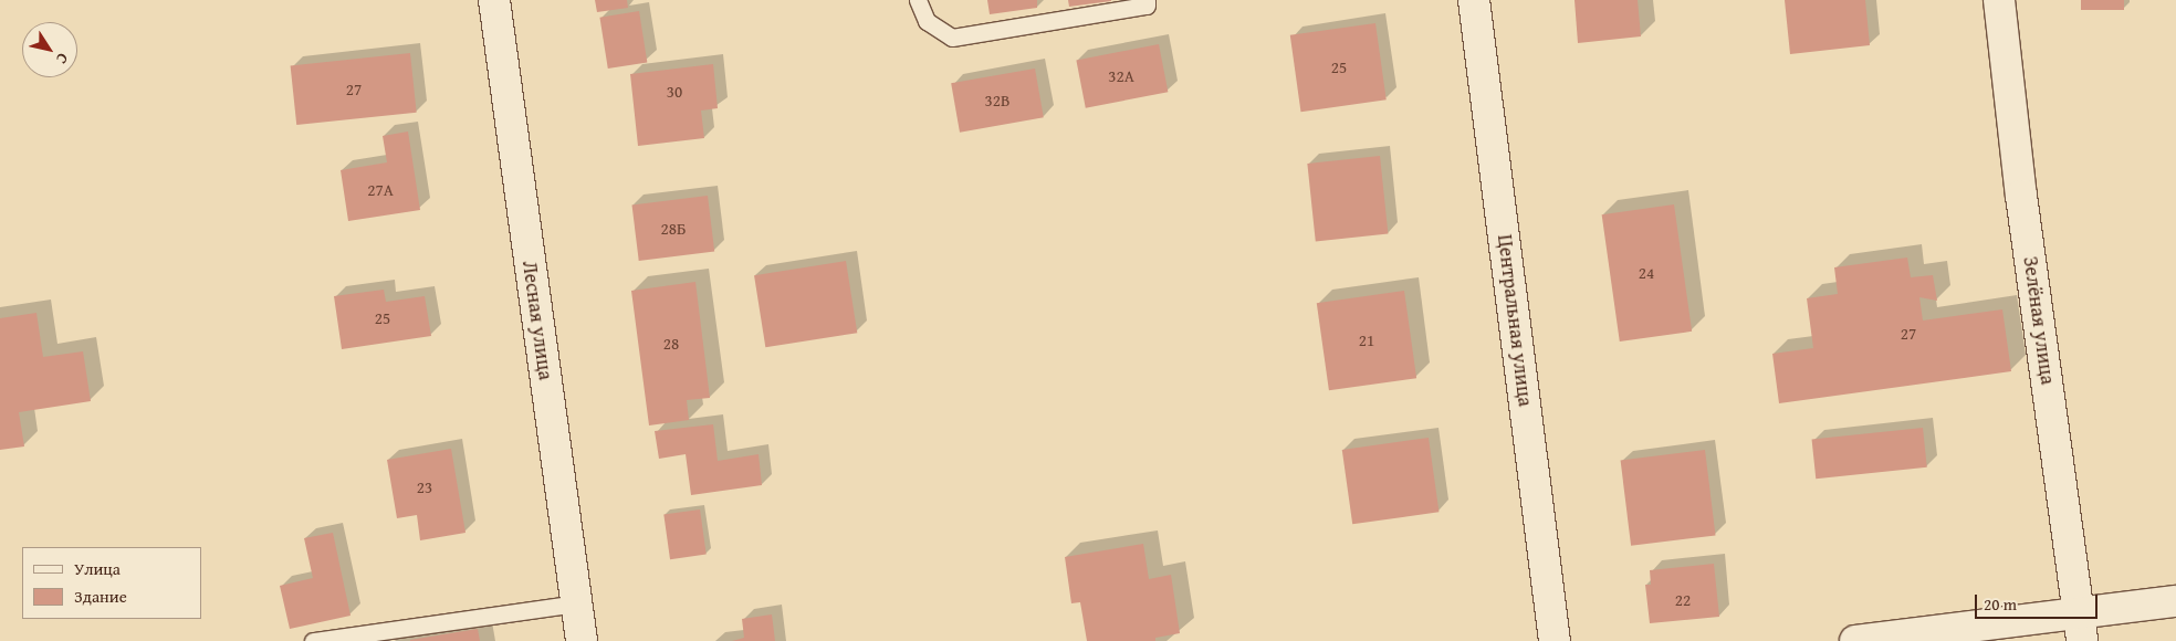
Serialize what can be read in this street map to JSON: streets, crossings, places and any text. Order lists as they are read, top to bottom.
{
  "streets": {
    "street": ["Лесная улица", "Центральная улица", "Зелёная улица"]
  },
  "house_numbers": [
    "25",
    "32А",
    "27",
    "30",
    "32В",
    "27А",
    "28Б",
    "24",
    "25",
    "27",
    "21",
    "28",
    "23",
    "22"
  ],
  "legend": ["Улица", "Здание"],
  "scale_bar": "20 m",
  "north": "bottom right"
}
